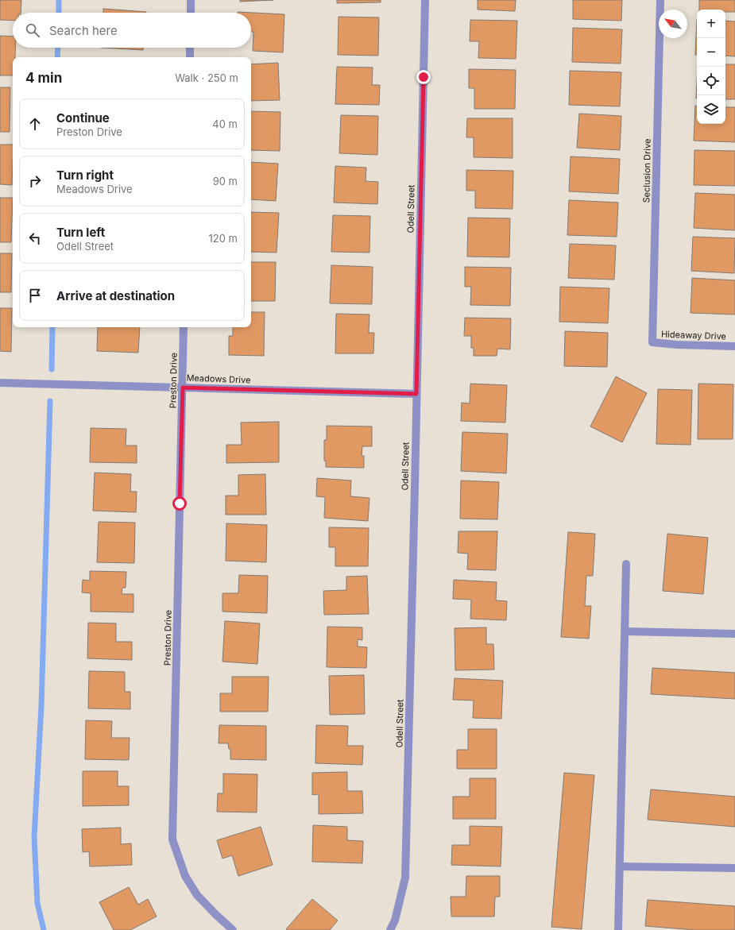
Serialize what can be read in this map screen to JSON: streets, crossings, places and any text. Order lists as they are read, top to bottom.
{
  "streets": {
    "street": [
      "Seclusion Drive",
      "Odell Street",
      "Hideaway Drive",
      "Meadows Drive",
      "Preston Drive"
    ]
  },
  "crossings": [
    ["Seclusion Drive", "Hideaway Drive"],
    ["Odell Street", "Meadows Drive"],
    ["Meadows Drive", "Preston Drive"]
  ],
  "north": "top left",
  "page": {
    "map_buttons": ["+", "−"],
    "search": "Search here",
    "heading": ["4 min", "Walk · 250 m"],
    "list": [
      ["Continue", "Preston Drive", "40 m"],
      ["Turn right", "Meadows Drive", "90 m"],
      ["Turn left", "Odell Street", "120 m"],
      "Arrive at destination"
    ]
  }
}
